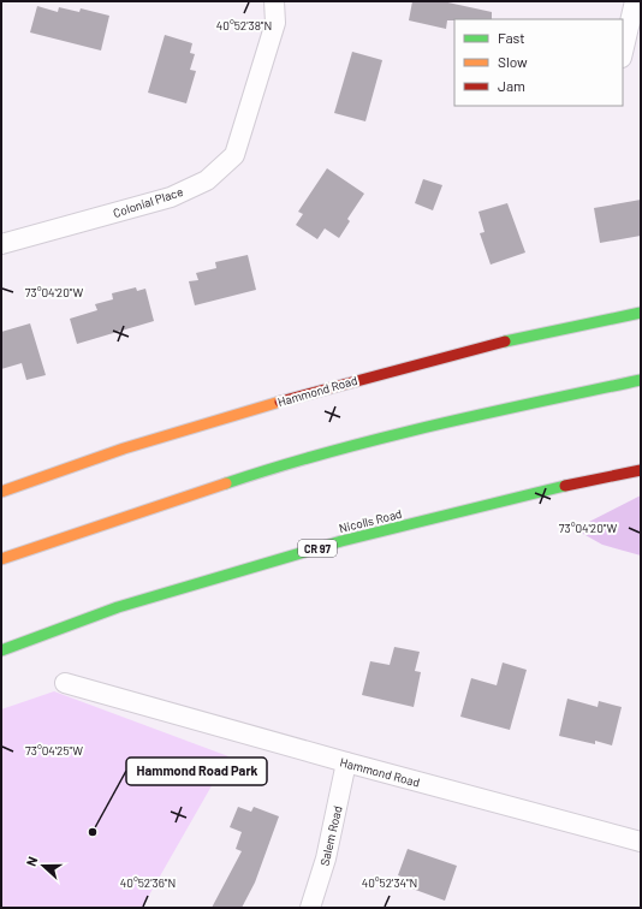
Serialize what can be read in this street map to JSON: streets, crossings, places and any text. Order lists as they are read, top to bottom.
{
  "streets": {
    "main road": ["Hammond Road", "Nicolls Road", "CR 97"],
    "street": ["Colonial Place", "Salem Road"]
  },
  "crossings": [
    ["Hammond Road", "Salem Road"]
  ],
  "places": ["Hammond Road Park"],
  "legend": ["Fast", "Slow", "Jam"],
  "north": "left",
  "coordinates": [
    "40°52'38\"N",
    "73°04'20\"W",
    "73°04'25\"W",
    "40°52'36\"N",
    "40°52'34\"N"
  ]
}
